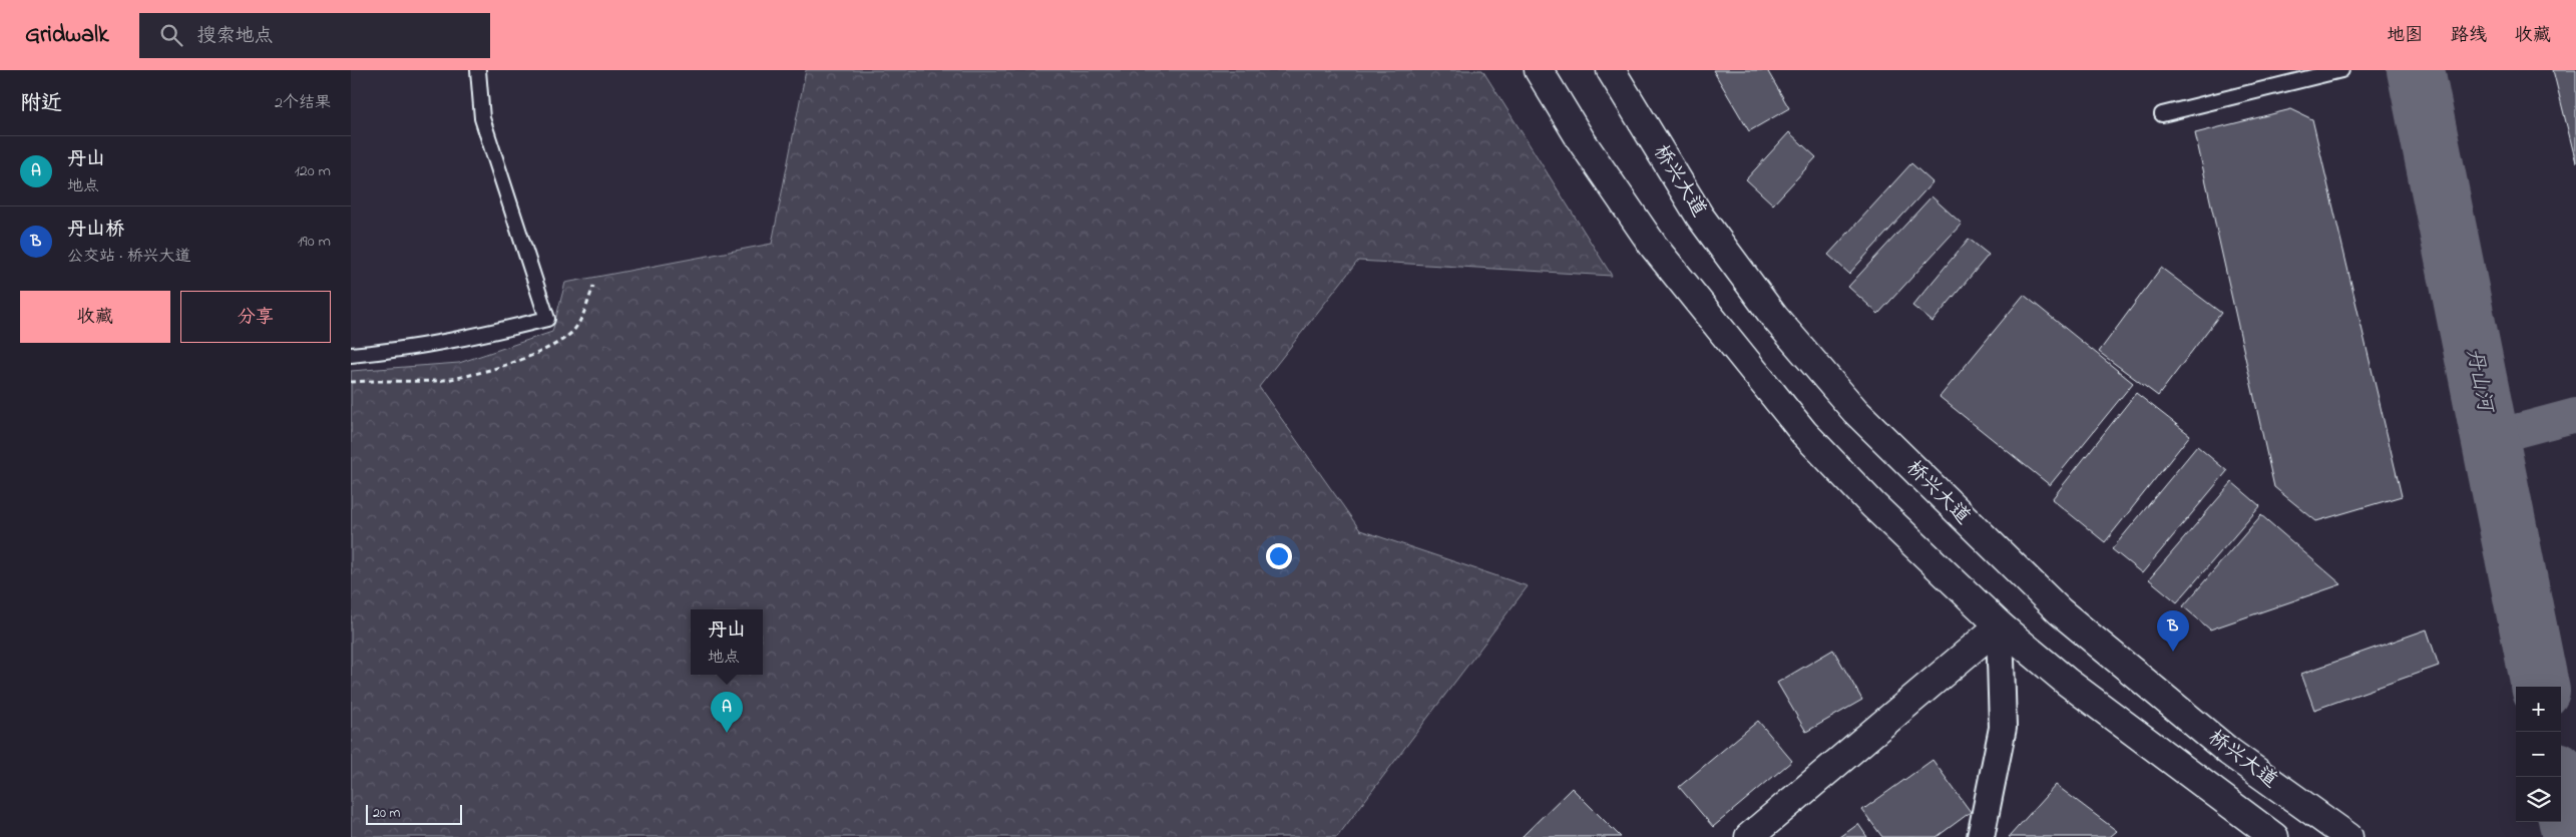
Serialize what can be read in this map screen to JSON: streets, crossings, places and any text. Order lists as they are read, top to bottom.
{
  "streets": {
    "main road": ["桥兴大道"]
  },
  "water": ["丹山河"],
  "scale_bar": "20 m",
  "page": {
    "header": "Gridwalk",
    "search": "搜索地点",
    "nav": ["地图", "路线", "收藏"],
    "heading": ["附近", "2个结果"],
    "list": [
      {
        "mark": "A",
        "name": "丹山",
        "note": "地点",
        "value": "120 m"
      },
      {
        "mark": "B",
        "name": "丹山桥",
        "note": "公交站 · 桥兴大道",
        "value": "190 m"
      }
    ],
    "buttons": ["收藏", "分享"],
    "popup": ["丹山", "地点"],
    "pins": ["B", "A"],
    "map_buttons": ["+", "−"],
    "scale": "20 m"
  }
}
